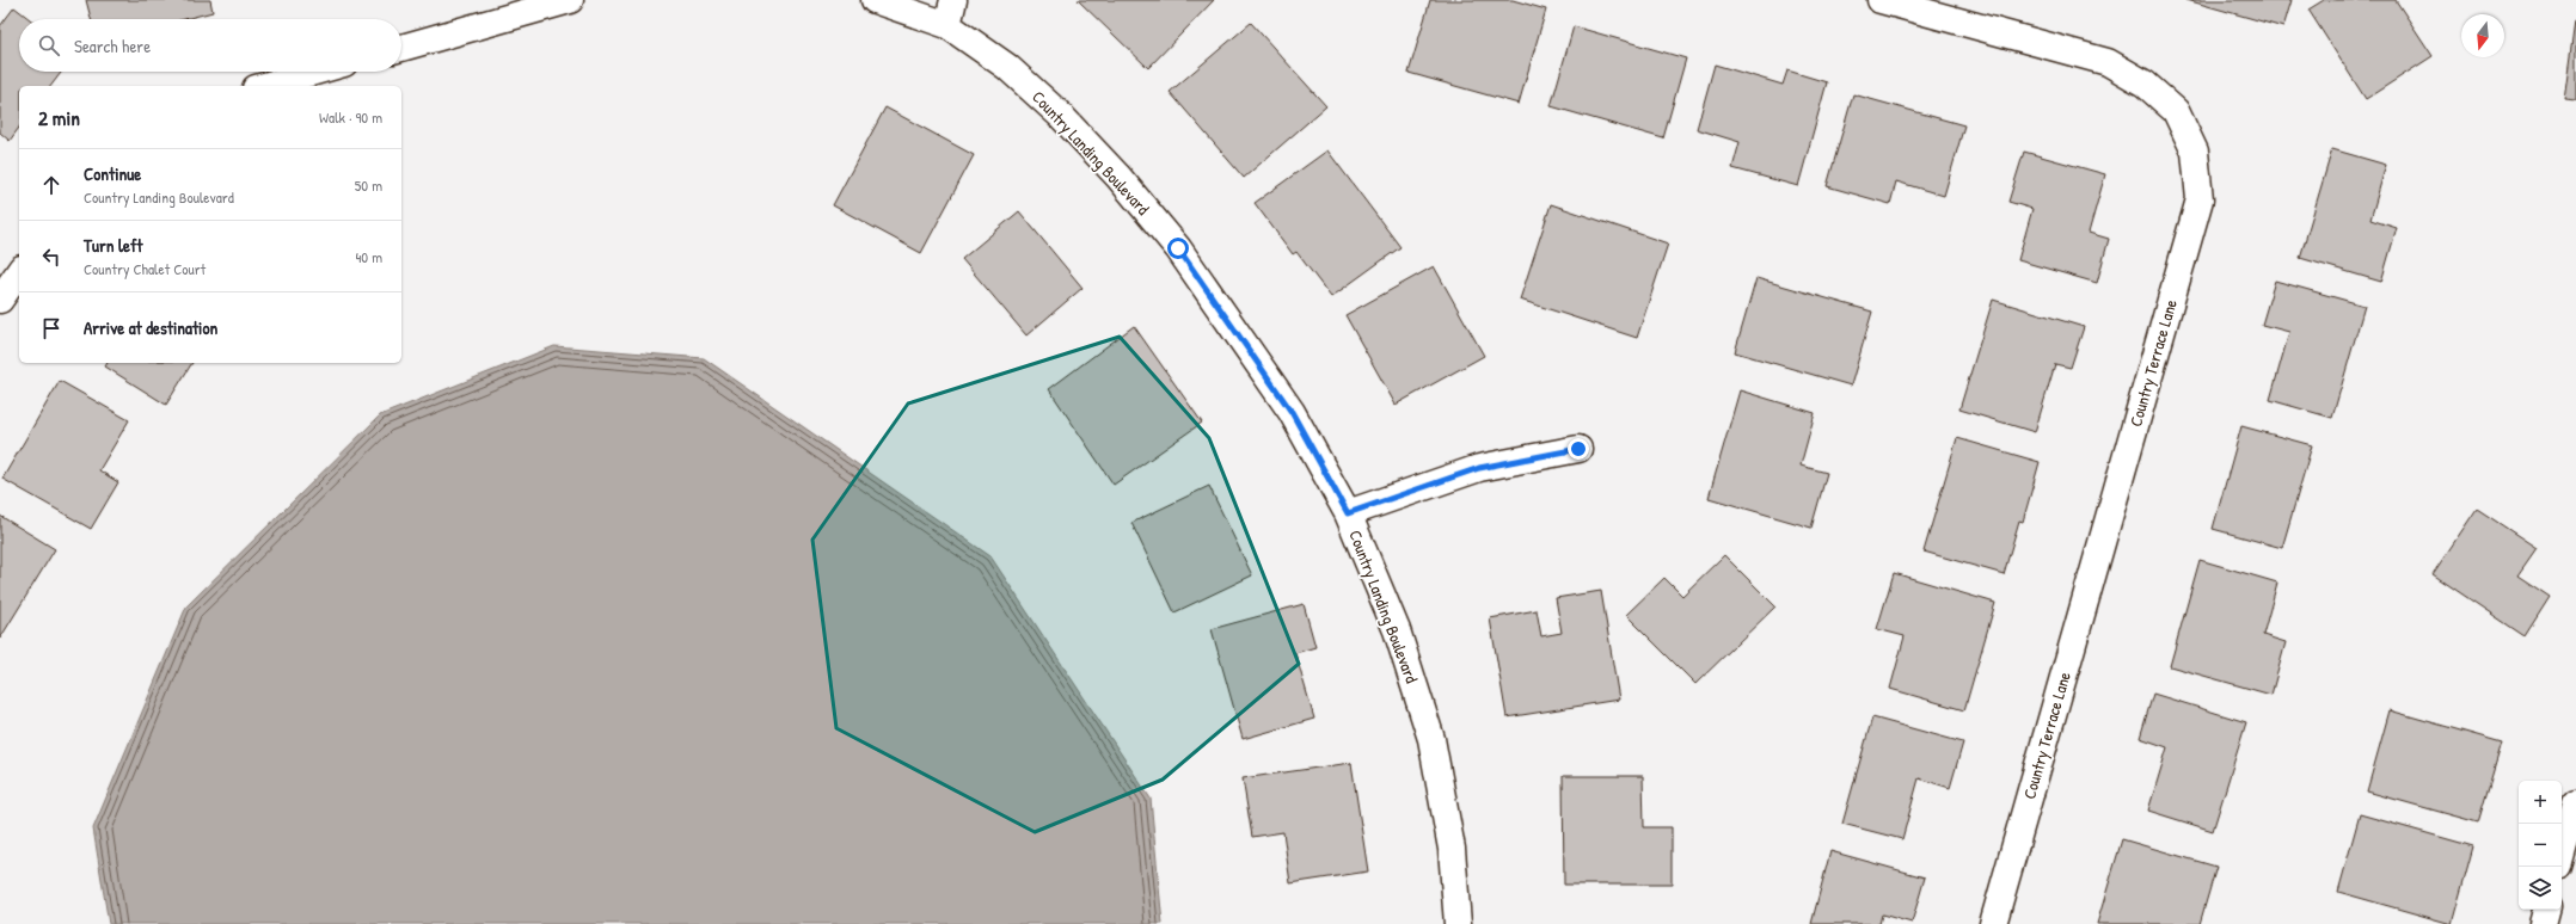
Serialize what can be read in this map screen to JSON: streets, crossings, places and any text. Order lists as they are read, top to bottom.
{
  "streets": {
    "street": ["Country Landing Boulevard", "Country Terrace Lane"]
  },
  "north": "bottom",
  "page": {
    "search": "Search here",
    "heading": ["2 min", "Walk · 90 m"],
    "list": [
      ["Continue", "Country Landing Boulevard", "50 m"],
      ["Turn left", "Country Chalet Court", "40 m"],
      "Arrive at destination"
    ],
    "map_buttons": ["+", "−"]
  }
}
